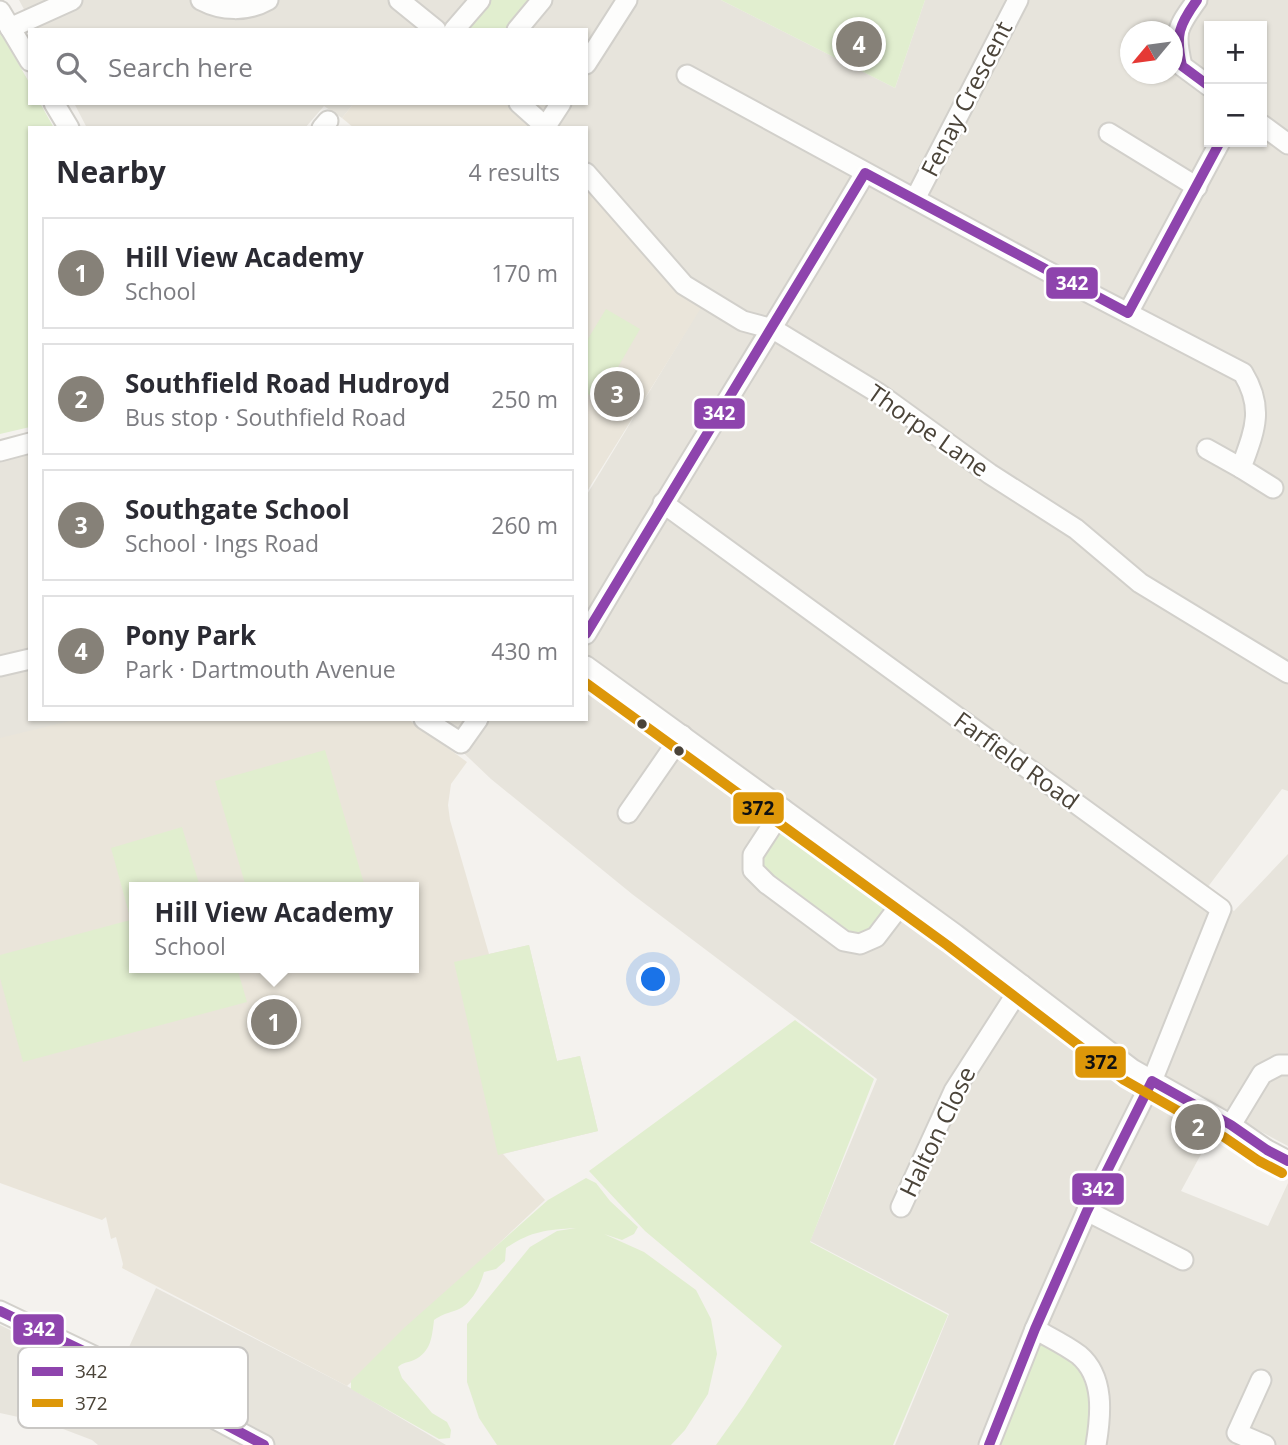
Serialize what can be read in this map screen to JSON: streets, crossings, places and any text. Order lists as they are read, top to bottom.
{
  "streets": {
    "street": [
      "Fenay Crescent",
      "Thorpe Lane",
      "Farfield Road",
      "Halton Close"
    ]
  },
  "lines": ["transit line 342", "transit line 372"],
  "legend": ["342", "372"],
  "north": "bottom left",
  "page": {
    "pins": [
      "4",
      "3",
      "1",
      "2"
    ],
    "map_buttons": ["+", "−"],
    "search": "Search here",
    "heading": ["Nearby", "4 results"],
    "list": [
      {
        "mark": "1",
        "name": "Hill View Academy",
        "note": "School",
        "value": "170 m"
      },
      {
        "mark": "2",
        "name": "Southfield Road Hudroyd",
        "note": "Bus stop · Southfield Road",
        "value": "250 m"
      },
      {
        "mark": "3",
        "name": "Southgate School",
        "note": "School · Ings Road",
        "value": "260 m"
      },
      {
        "mark": "4",
        "name": "Pony Park",
        "note": "Park · Dartmouth Avenue",
        "value": "430 m"
      }
    ],
    "popup": ["Hill View Academy", "School"]
  }
}
